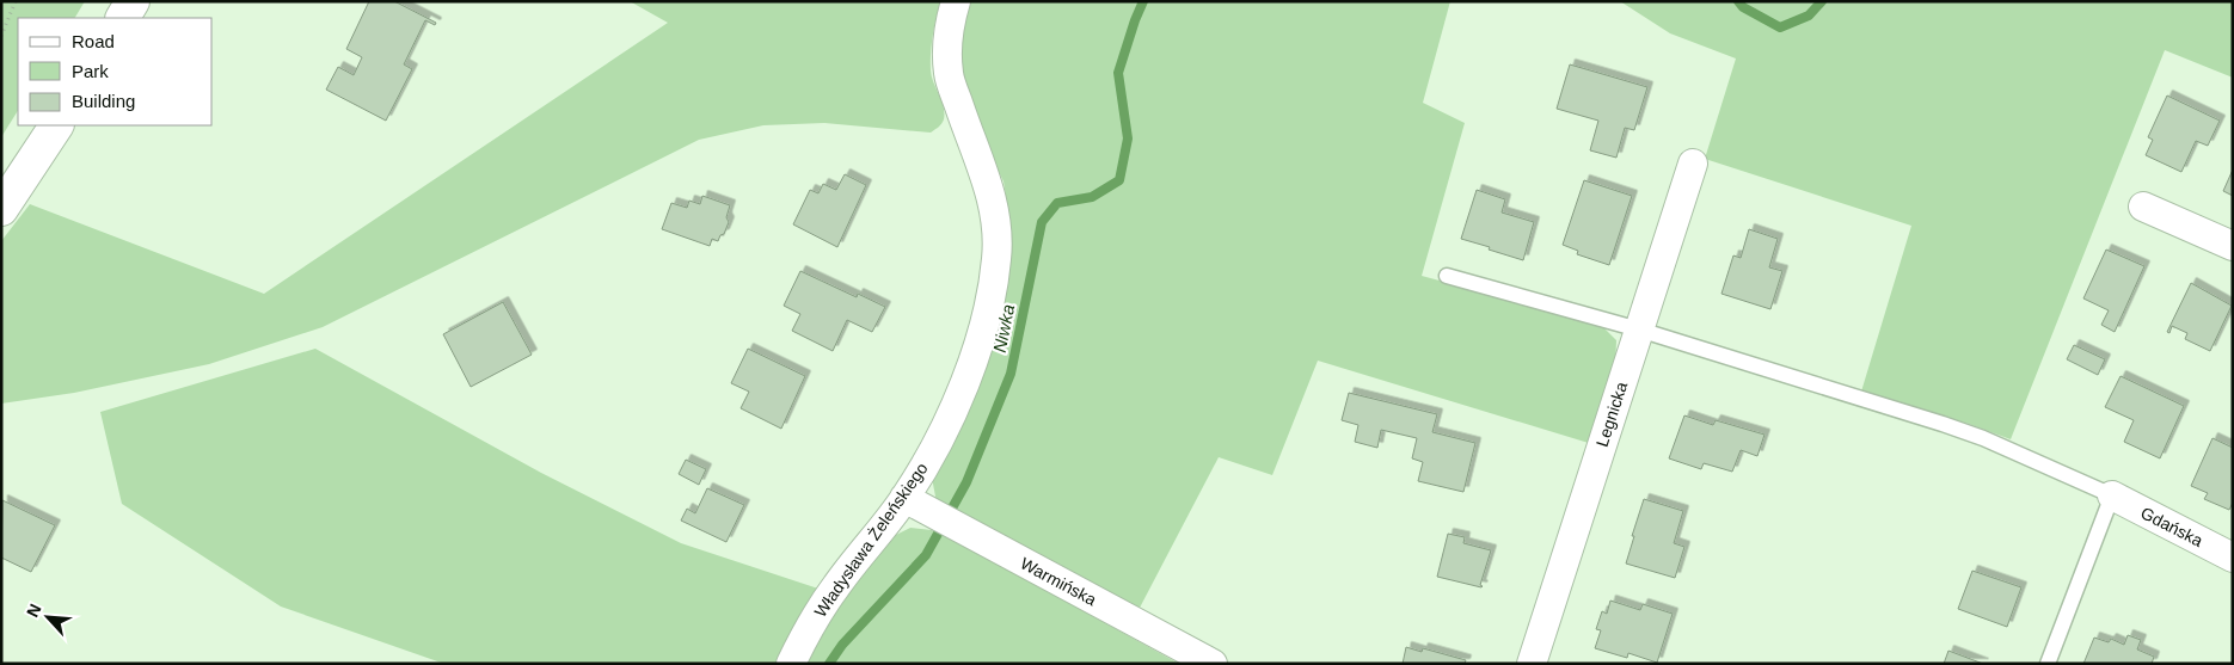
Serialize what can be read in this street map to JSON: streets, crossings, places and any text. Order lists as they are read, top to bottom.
{
  "streets": {
    "street": [
      "Legnicka",
      "Gdańska",
      "Władysława Żeleńskiego",
      "Warmińska"
    ]
  },
  "crossings": [
    ["Władysława Żeleńskiego", "Warmińska"]
  ],
  "water": ["Niwka"],
  "legend": ["Road", "Park", "Building"],
  "north": "top left"
}
